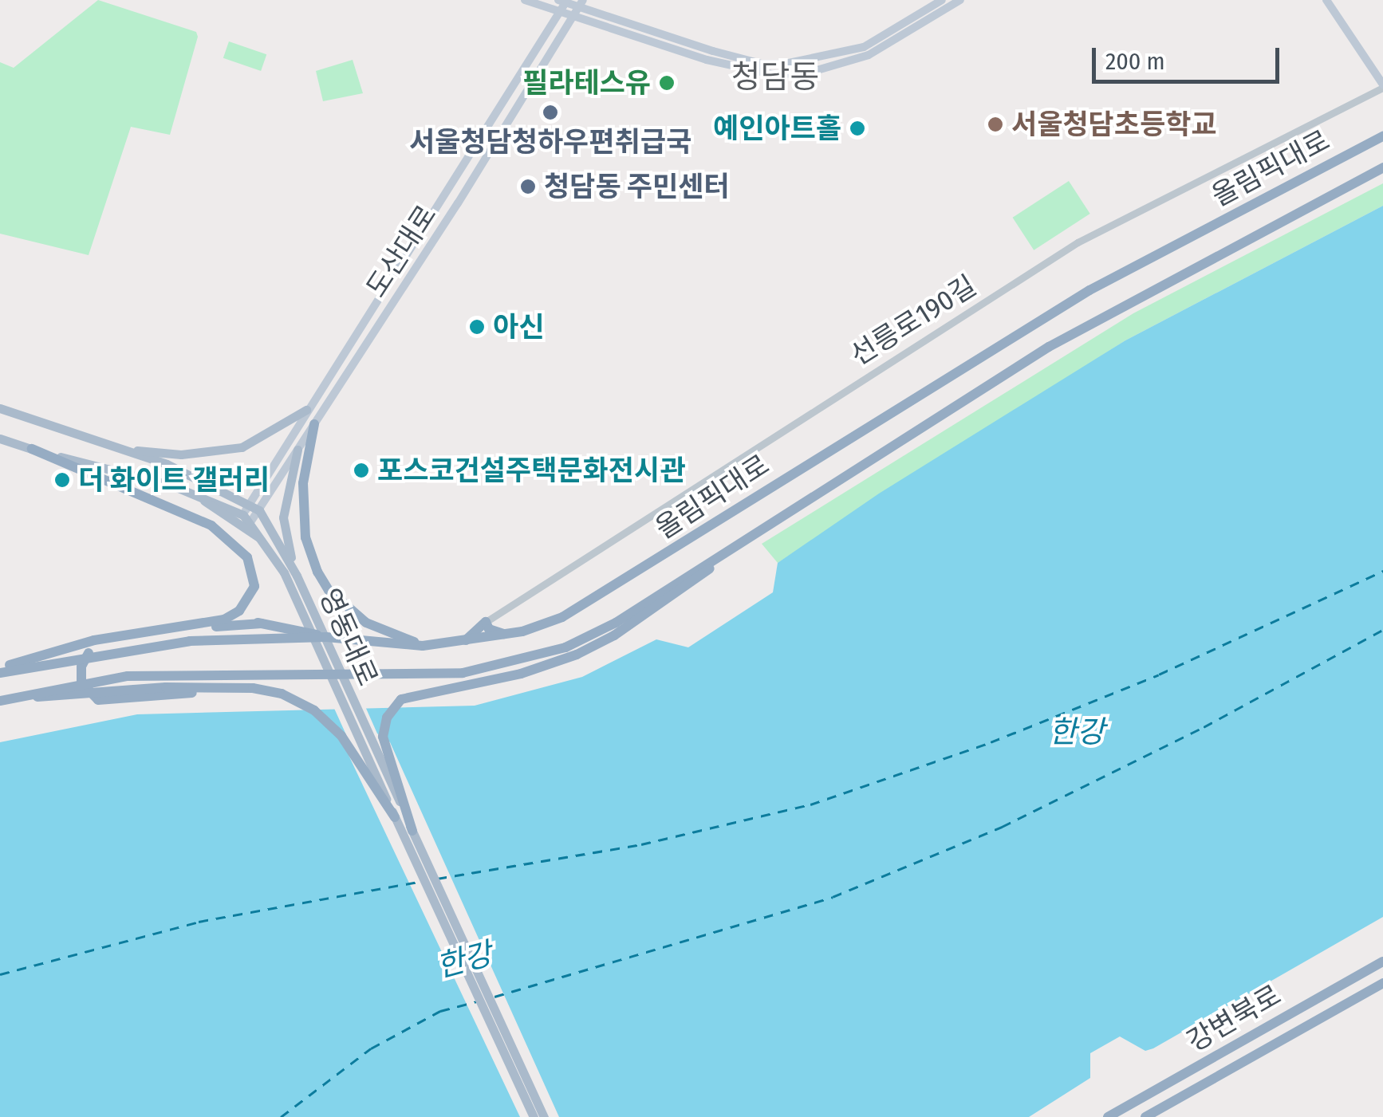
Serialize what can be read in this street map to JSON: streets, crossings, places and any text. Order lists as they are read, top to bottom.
{
  "streets": {
    "highway": ["올림픽대로", "강변북로"],
    "main road": ["도산대로", "영동대로"],
    "street": ["선릉로190길"]
  },
  "crossings": [
    ["도산대로", "영동대로"]
  ],
  "districts": ["청담동"],
  "water": ["한강"],
  "places": [
    "필라테스유",
    "서울청담청하우편취급국",
    "서울청담초등학교",
    "예인아트홀",
    "청담동 주민센터",
    "아신",
    "포스코건설주택문화전시관",
    "더 화이트 갤러리"
  ],
  "scale_bar": "200 m"
}
